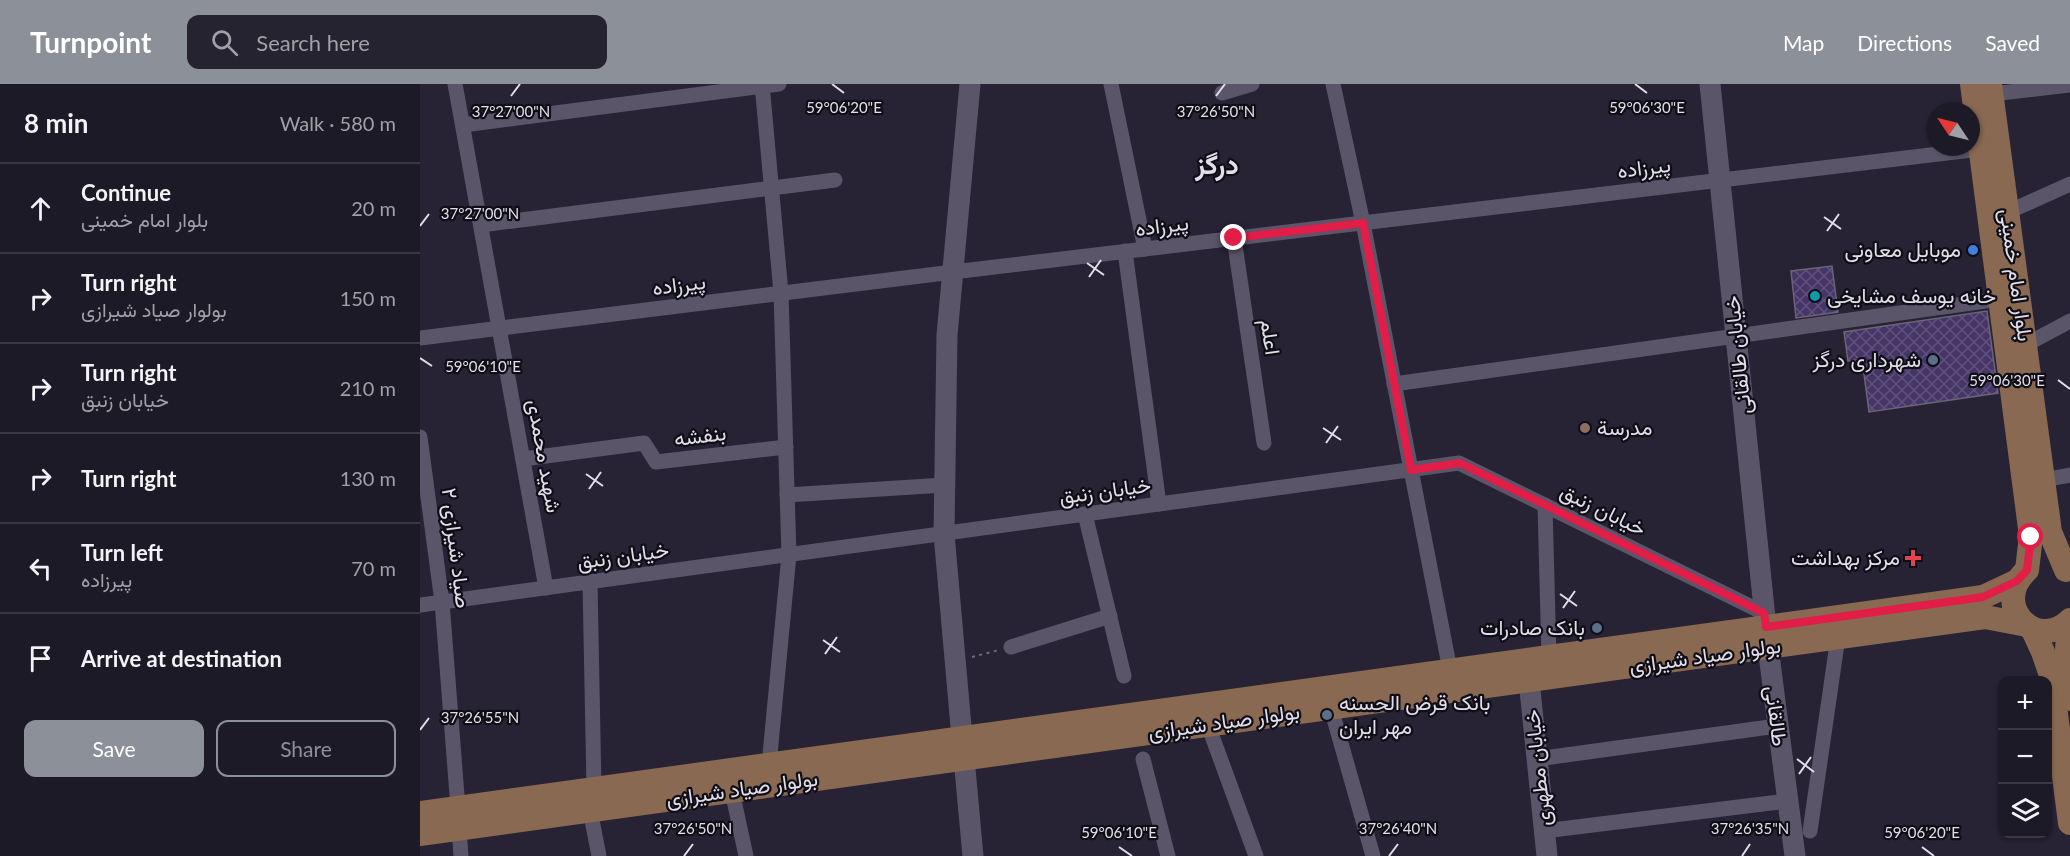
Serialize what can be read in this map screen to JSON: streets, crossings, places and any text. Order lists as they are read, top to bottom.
{
  "streets": {
    "main road": ["بلوار امام خمینی", "بولوار صیاد شیرازی"],
    "street": [
      "پیرزاده",
      "اعلم",
      "خیابان طالقانی",
      "بنفشه",
      "شهید محمدی",
      "خیابان زنبق",
      "صیاد شیرازی ۲",
      "طالقانی",
      "خیابان مطهری"
    ]
  },
  "crossings": [
    ["پیرزاده", "اعلم"],
    ["پیرزاده", "خیابان طالقانی"],
    ["پیرزاده", "شهید محمدی"],
    ["بلوار امام خمینی", "بولوار صیاد شیرازی"],
    ["خیابان طالقانی", "خیابان زنبق"],
    ["خیابان طالقانی", "بولوار صیاد شیرازی"],
    ["خیابان طالقانی", "طالقانی"],
    ["بنفشه", "شهید محمدی"],
    ["شهید محمدی", "خیابان زنبق"],
    ["خیابان زنبق", "صیاد شیرازی ۲"],
    ["خیابان زنبق", "بولوار صیاد شیرازی"],
    ["خیابان زنبق", "طالقانی"],
    ["صیاد شیرازی ۲", "بولوار صیاد شیرازی"],
    ["بولوار صیاد شیرازی", "طالقانی"],
    ["بولوار صیاد شیرازی", "خیابان مطهری"]
  ],
  "districts": ["درگز"],
  "places": {
    "other": [
      "موبایل معاونی",
      "خانه یوسف مشایخی",
      "شهرداری درگز",
      "مدرسة",
      "بانک صادرات",
      "بانک قرض الحسنه مهر ایران"
    ],
    "health": ["مرکز بهداشت"]
  },
  "north": "top left",
  "page": {
    "header": "Turnpoint",
    "search": "Search here",
    "nav": ["Map", "Directions", "Saved"],
    "heading": ["8 min", "Walk · 580 m"],
    "list": [
      ["Continue", "بلوار امام خمینی", "20 m"],
      ["Turn right", "بولوار صیاد شیرازی", "150 m"],
      ["Turn right", "خیابان زنبق", "210 m"],
      ["Turn right", "130 m"],
      ["Turn left", "پیرزاده", "70 m"],
      "Arrive at destination"
    ],
    "map_buttons": ["+", "−"],
    "buttons": ["Save", "Share"]
  },
  "coordinates": [
    "59°06'20\"E",
    "59°06'30\"E",
    "37°27'00\"N",
    "37°26'50\"N",
    "59°06'10\"E",
    "37°26'55\"N",
    "37°26'40\"N",
    "37°26'35\"N"
  ]
}
